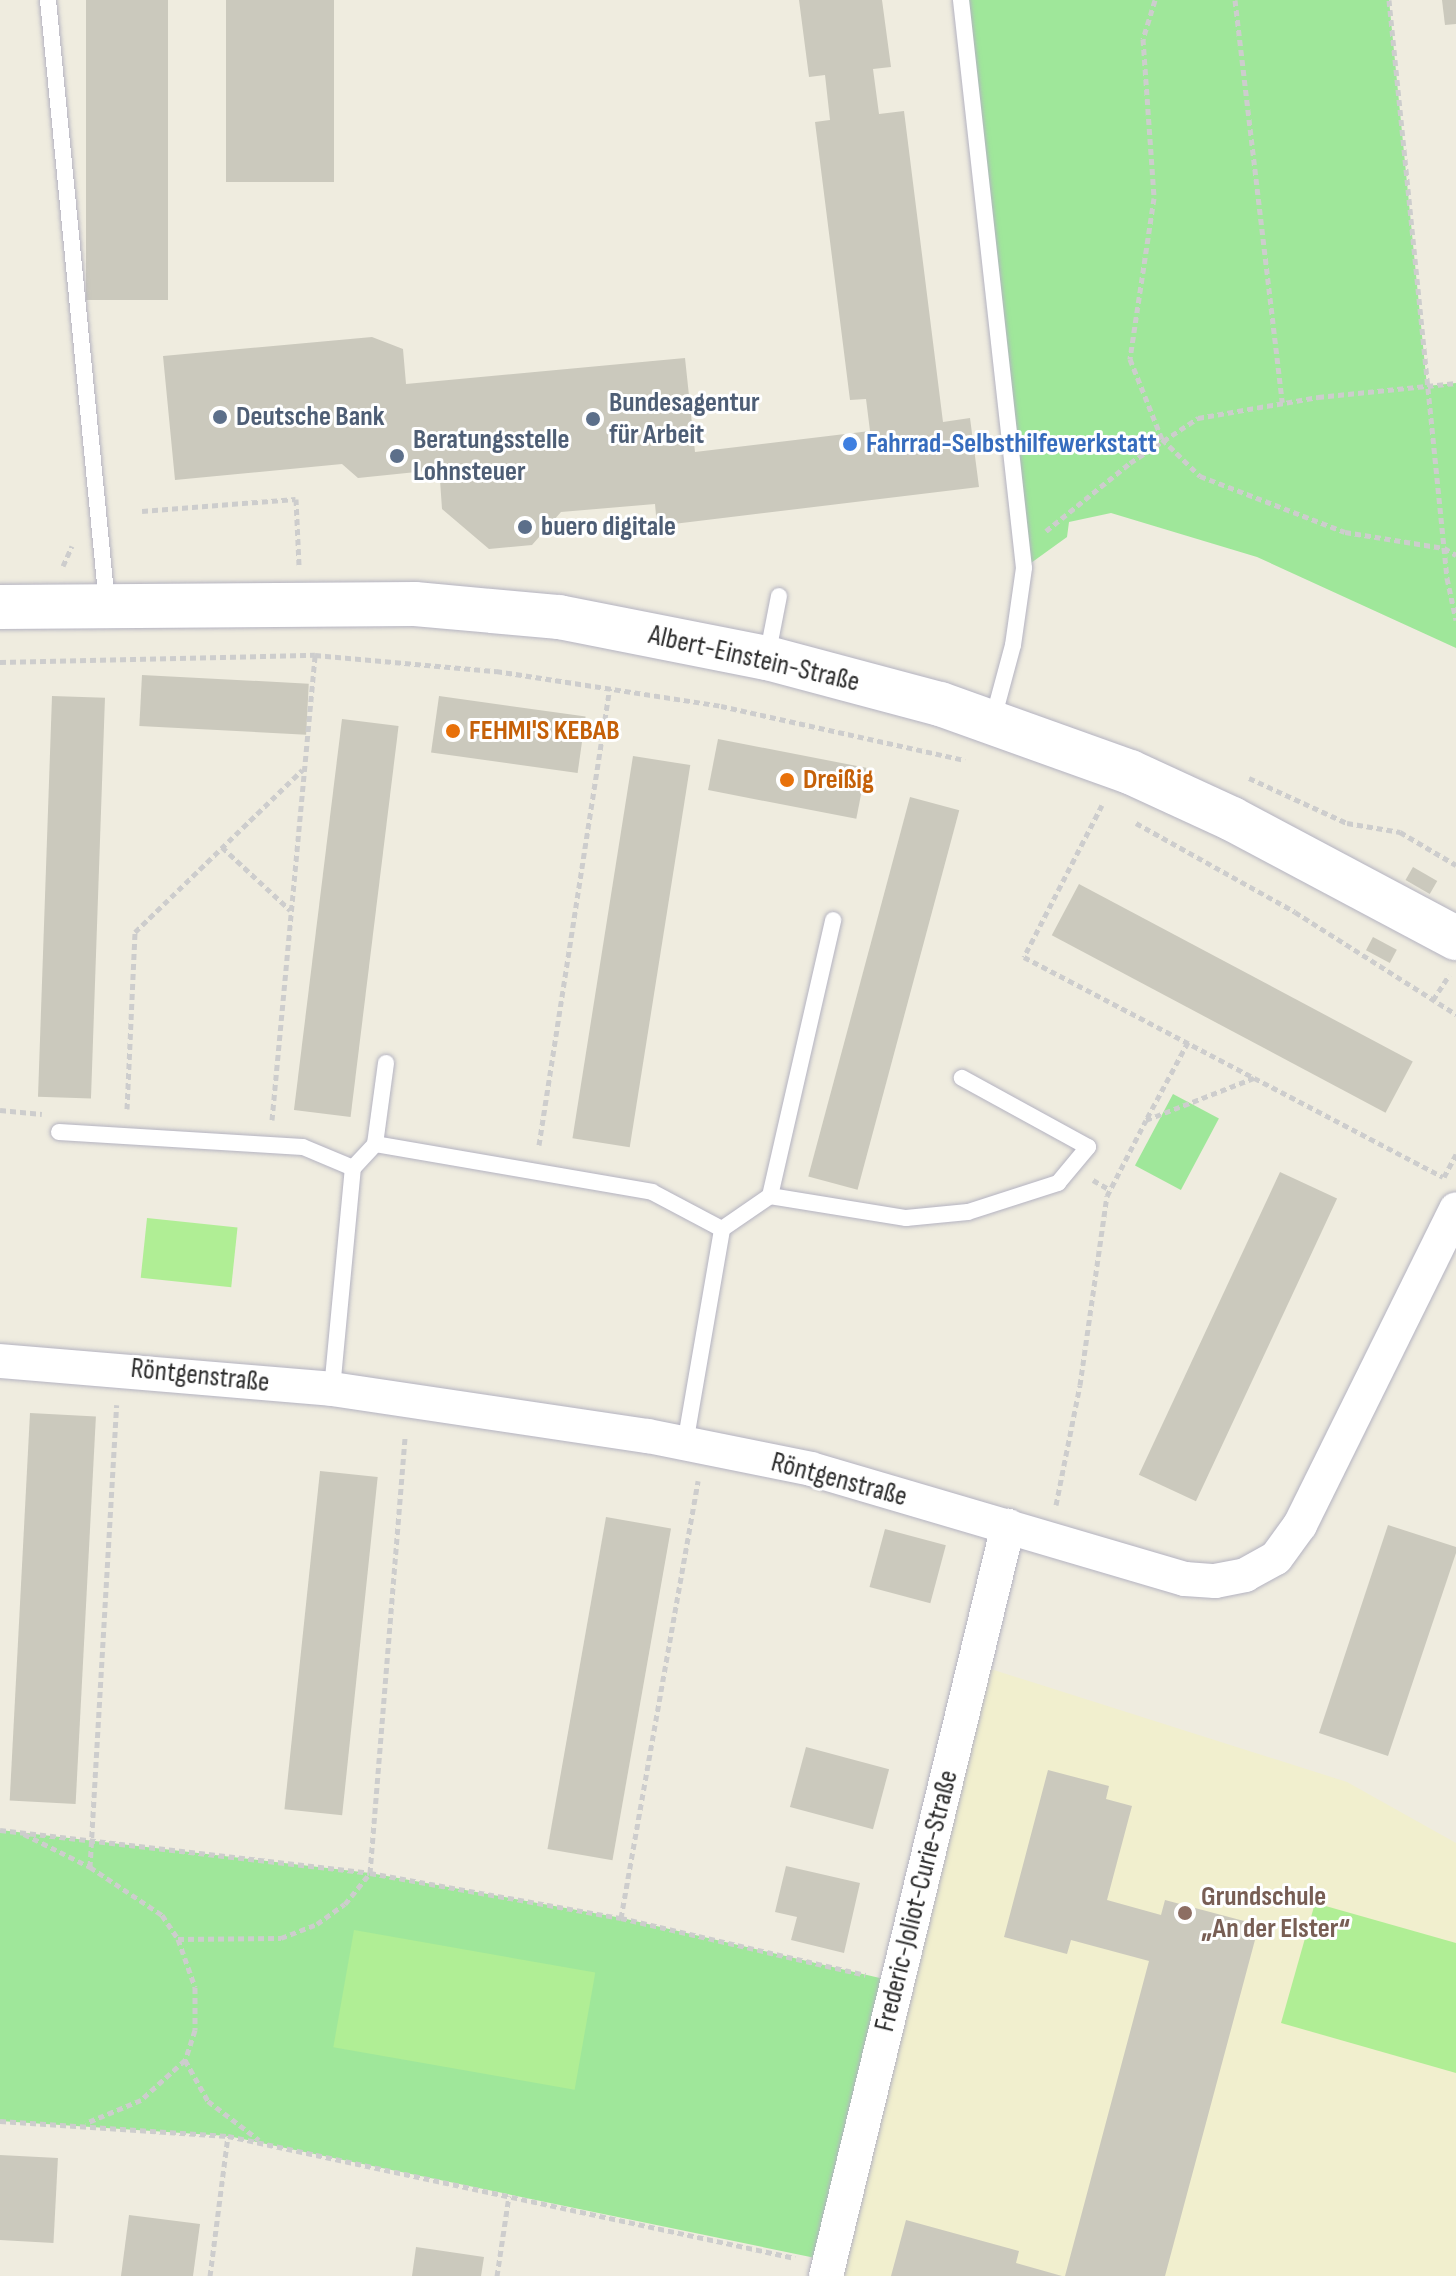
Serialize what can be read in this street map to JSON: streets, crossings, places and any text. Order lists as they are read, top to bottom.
{
  "streets": {
    "street": ["Albert-Einstein-Straße", "Röntgenstraße", "Frederic-Joliot-Curie-Straße"]
  },
  "crossings": [
    ["Röntgenstraße", "Frederic-Joliot-Curie-Straße"]
  ],
  "places": [
    "Deutsche Bank",
    "Bundesagentur für Arbeit",
    "Fahrrad-Selbsthilfewerkstatt",
    "Beratungsstelle Lohnsteuer",
    "buero digitale",
    "FEHMI'S KEBAB",
    "Dreißig",
    "Grundschule „An der Elster“"
  ]
}
